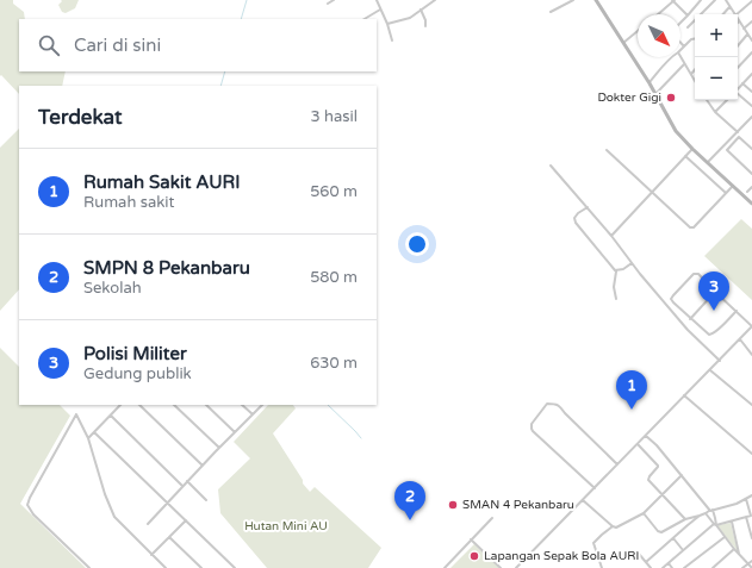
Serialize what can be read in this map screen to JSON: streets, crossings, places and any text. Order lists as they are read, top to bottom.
{
  "parks": ["Hutan Mini AU"],
  "places": ["Dokter Gigi", "SMAN 4 Pekanbaru", "Lapangan Sepak Bola AURI"],
  "north": "bottom right",
  "page": {
    "map_buttons": ["+", "−"],
    "search": "Cari di sini",
    "heading": ["Terdekat", "3 hasil"],
    "list": [
      {
        "mark": "1",
        "name": "Rumah Sakit AURI",
        "note": "Rumah sakit",
        "value": "560 m"
      },
      {
        "mark": "2",
        "name": "SMPN 8 Pekanbaru",
        "note": "Sekolah",
        "value": "580 m"
      },
      {
        "mark": "3",
        "name": "Polisi Militer",
        "note": "Gedung publik",
        "value": "630 m"
      }
    ],
    "pins": ["3", "1", "2"]
  }
}
